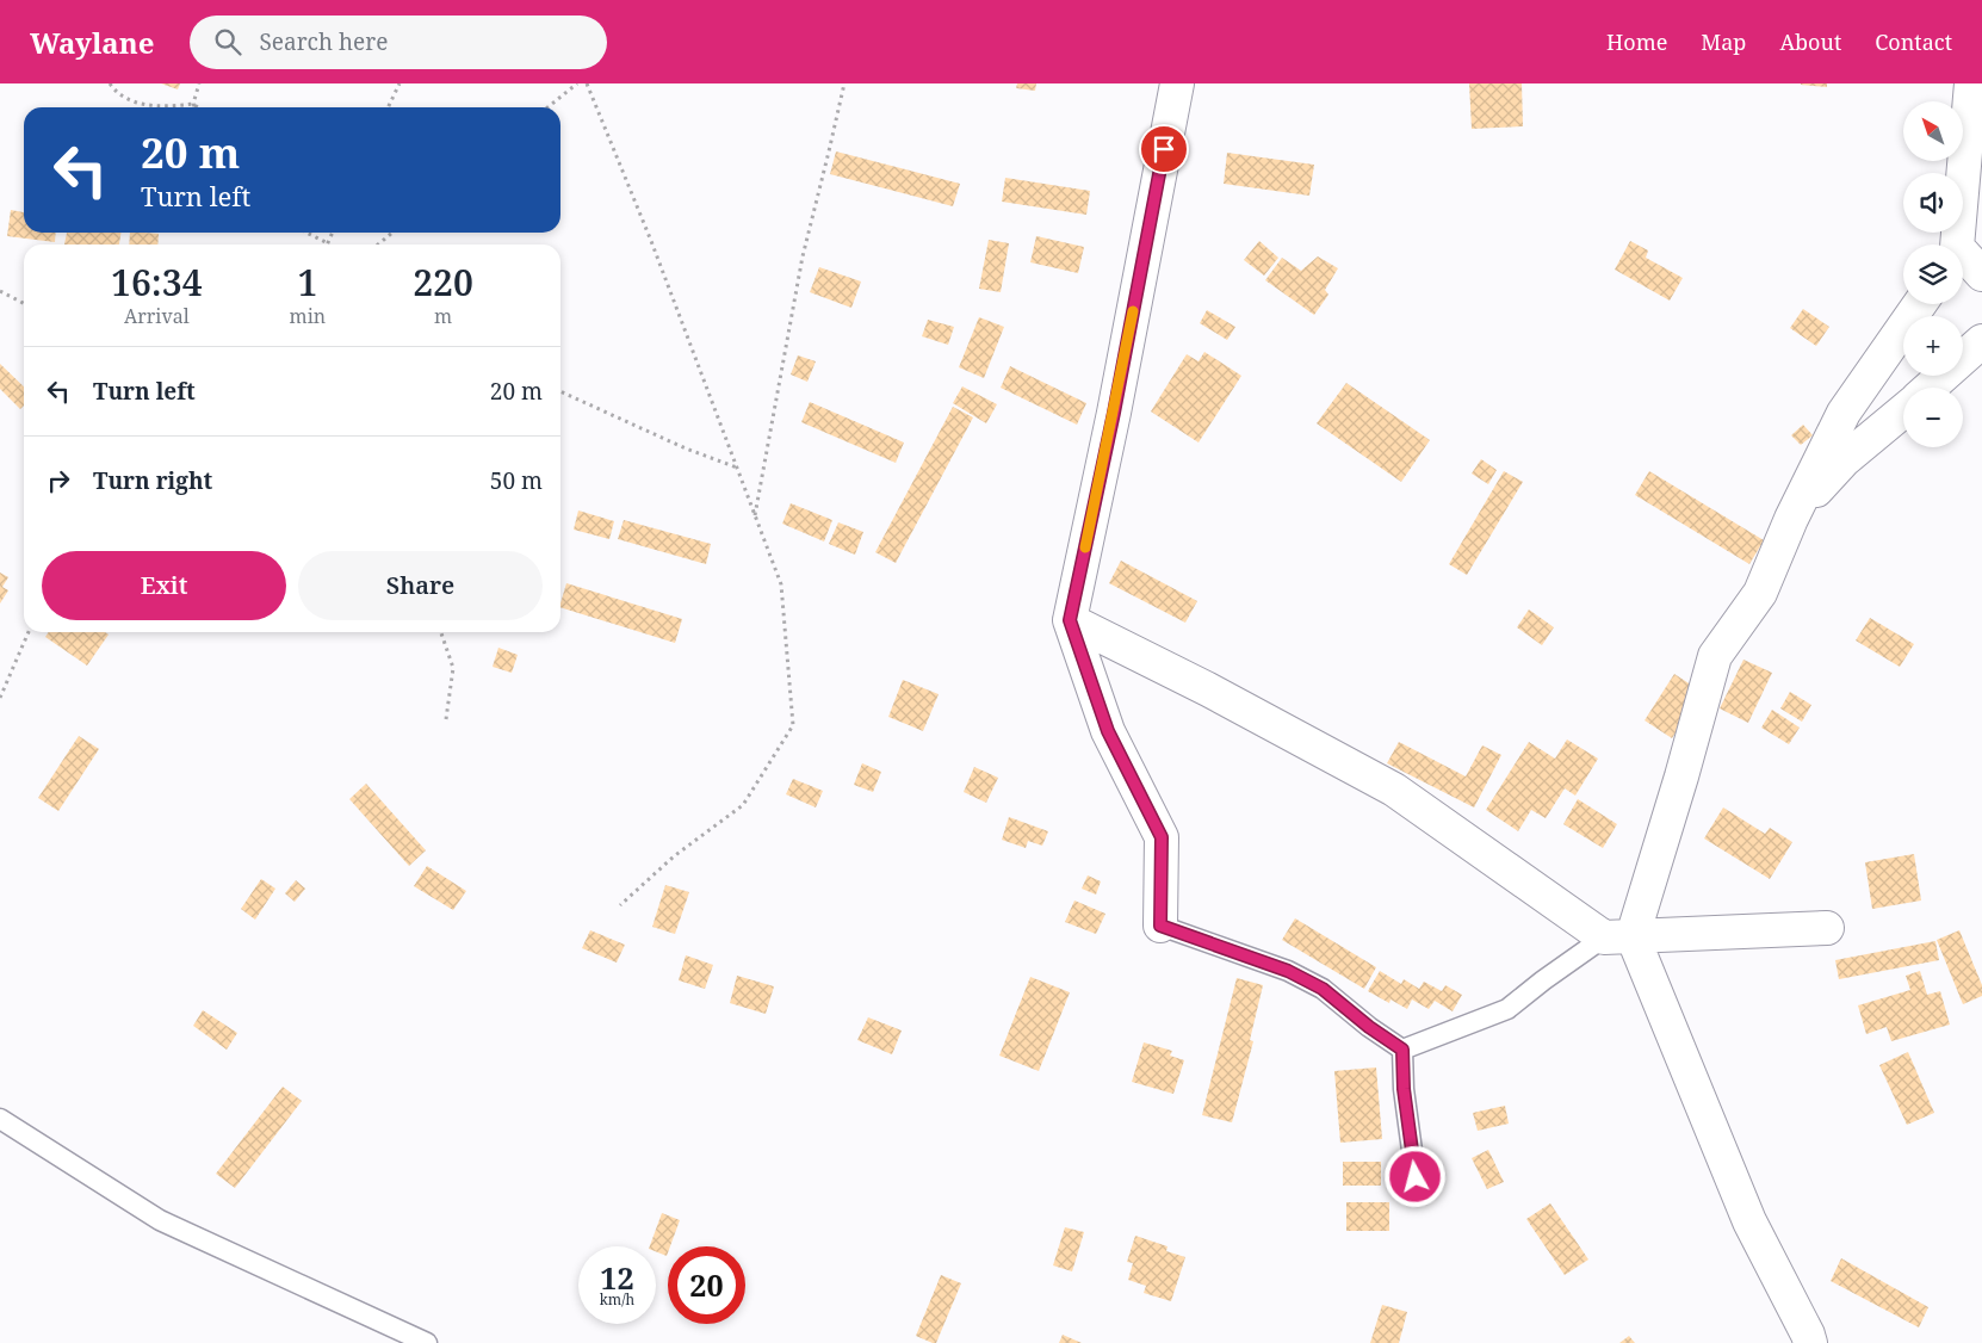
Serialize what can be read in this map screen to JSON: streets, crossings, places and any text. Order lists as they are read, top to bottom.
{
  "north": "top left",
  "page": {
    "header": "Waylane",
    "search": "Search here",
    "nav": [
      "Home",
      "Map",
      "About",
      "Contact"
    ],
    "map_buttons": ["+", "−"],
    "turn": ["20 m", "Turn left"],
    "eta": [
      "16:34",
      "Arrival",
      "1",
      "min",
      "220",
      "m"
    ],
    "list": [
      {
        "name": "Turn left",
        "value": "20 m"
      },
      {
        "name": "Turn right",
        "value": "50 m"
      }
    ],
    "buttons": ["Exit", "Share"],
    "speed": "12 km/h",
    "limit": "20"
  }
}
